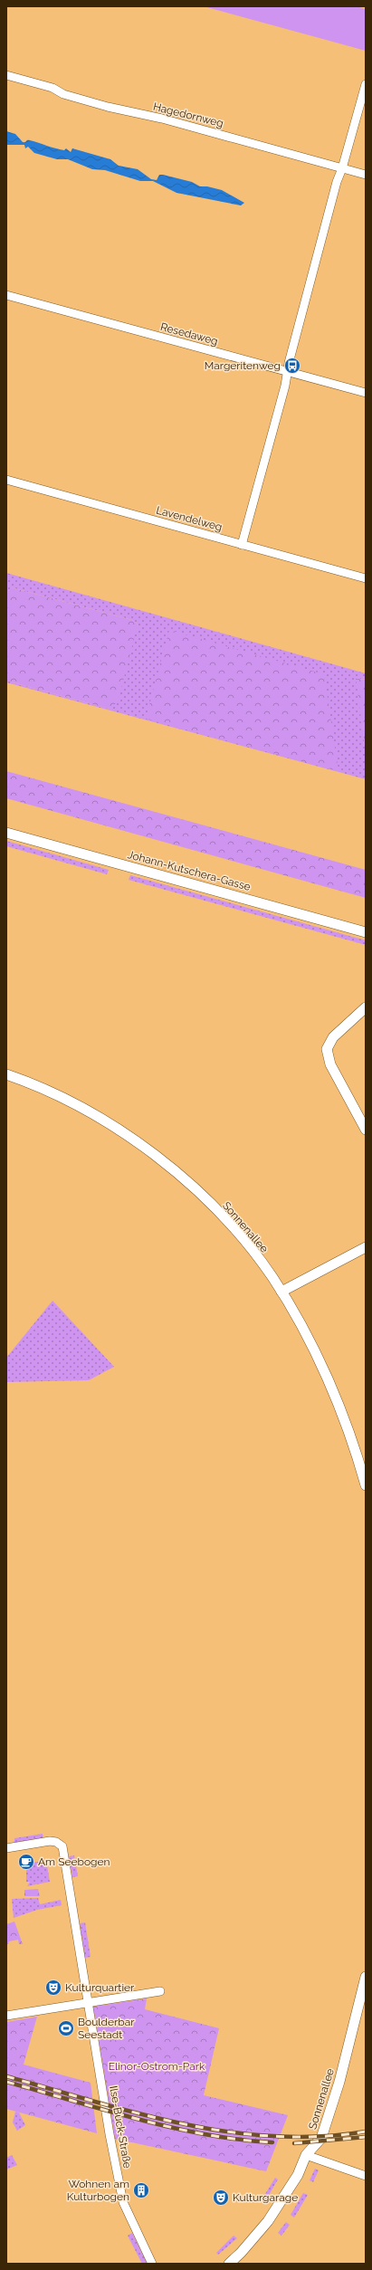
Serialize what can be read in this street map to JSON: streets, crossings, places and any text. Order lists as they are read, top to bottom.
{
  "streets": {
    "street": [
      "Hagedornweg",
      "Resedaweg",
      "Lavendelweg",
      "Johann-Kutschera-Gasse",
      "Sonnenallee",
      "Ilse-Buck-Straße"
    ]
  },
  "parks": ["Elinor-Ostrom-Park"],
  "places": {
    "bus stop": ["Margeritenweg"],
    "cafe": ["Am Seebogen"],
    "theatre": ["Kulturquartier", "Kulturgarage"],
    "sports": ["Boulderbar Seestadt"],
    "building": ["Wohnen am Kulturbogen"]
  }
}
